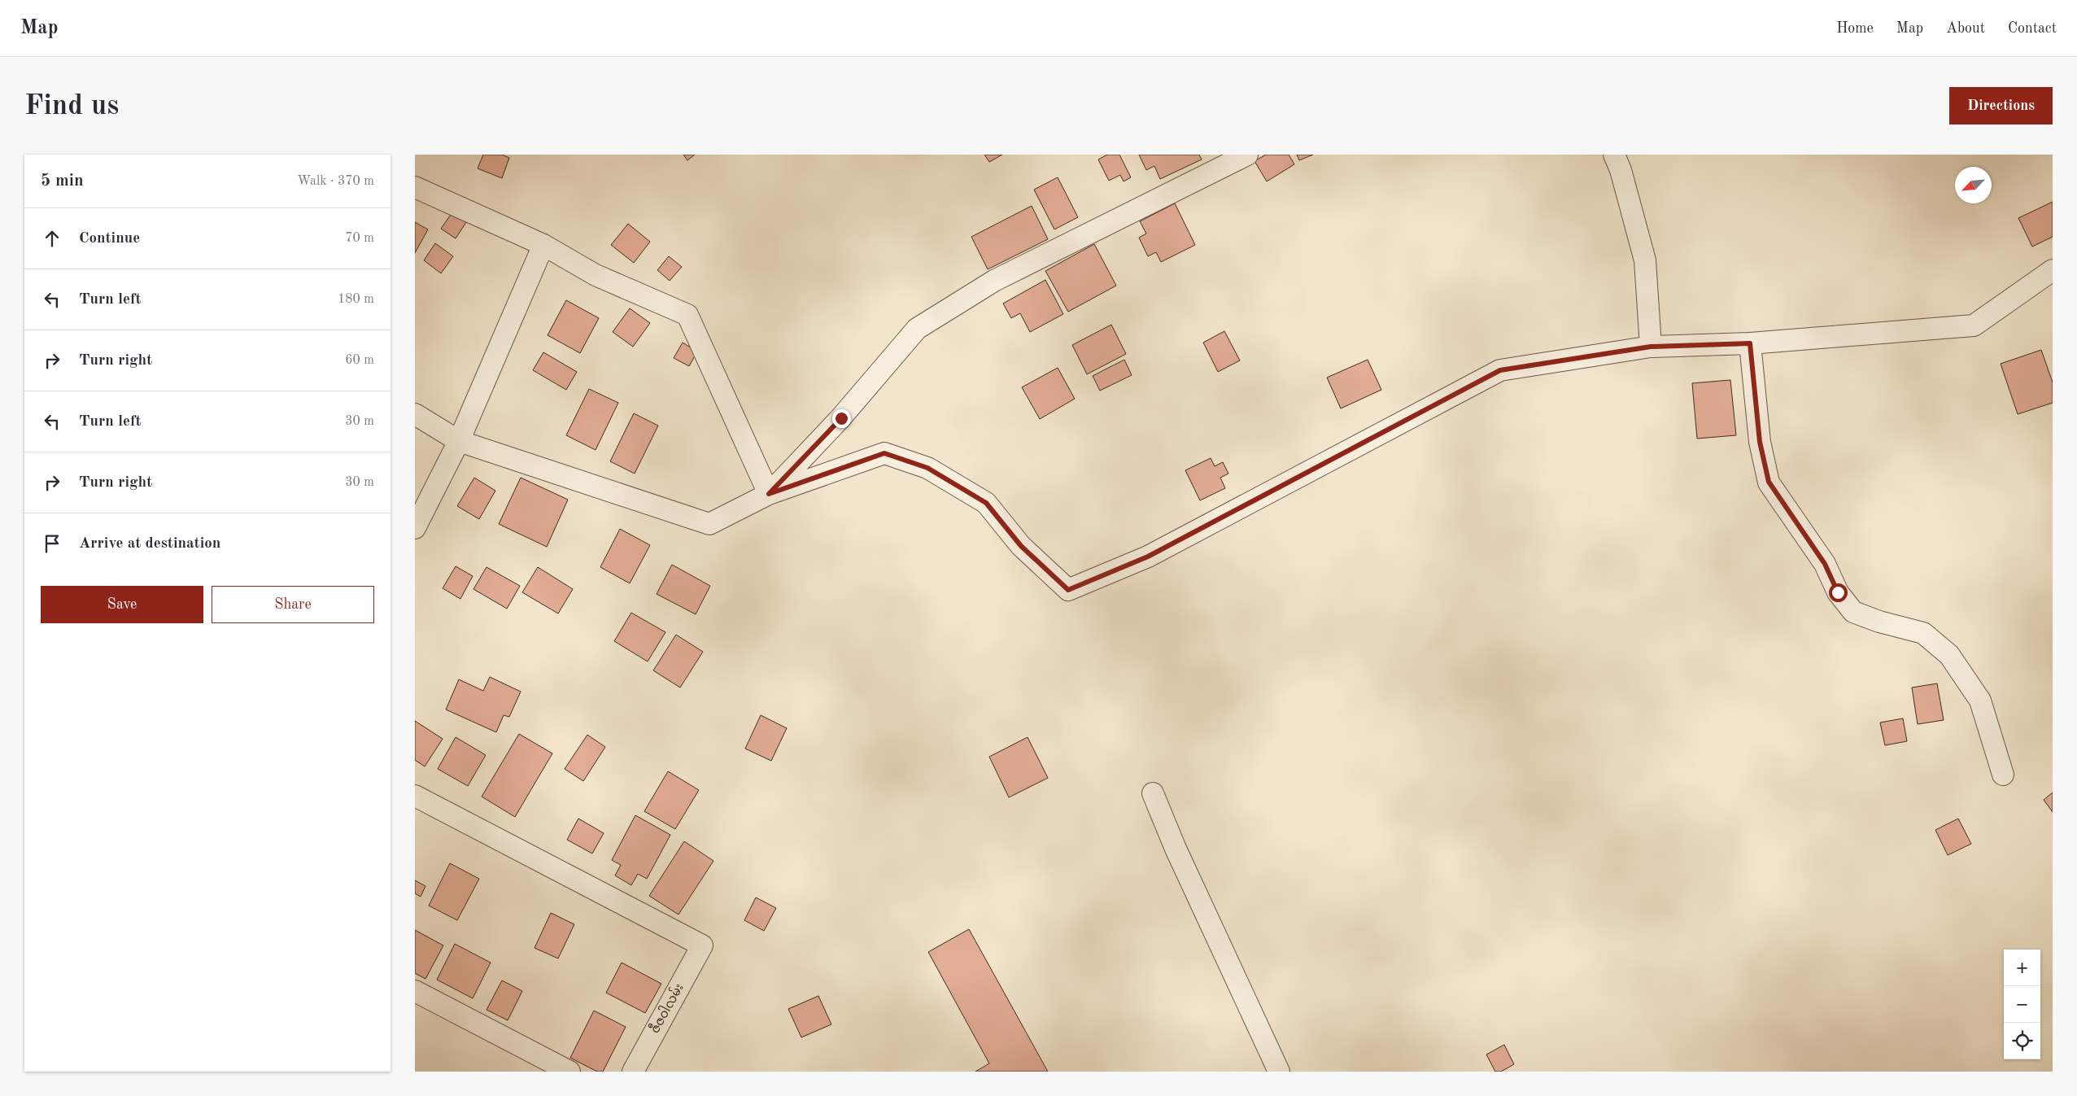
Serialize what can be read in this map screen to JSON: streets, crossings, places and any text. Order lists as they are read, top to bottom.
{
  "streets": {
    "street": ["ဇီဇဝါလမ်း"]
  },
  "north": "bottom left",
  "page": {
    "header": "Map",
    "nav": [
      "Home",
      "Map",
      "About",
      "Contact"
    ],
    "buttons": [
      "Directions",
      ["Save", "Share"]
    ],
    "title": "Find us",
    "heading": ["5 min", "Walk · 370 m"],
    "list": [
      ["Continue", "70 m"],
      ["Turn left", "180 m"],
      ["Turn right", "60 m"],
      ["Turn left", "30 m"],
      ["Turn right", "30 m"],
      "Arrive at destination"
    ],
    "map_buttons": ["+", "−"]
  }
}
